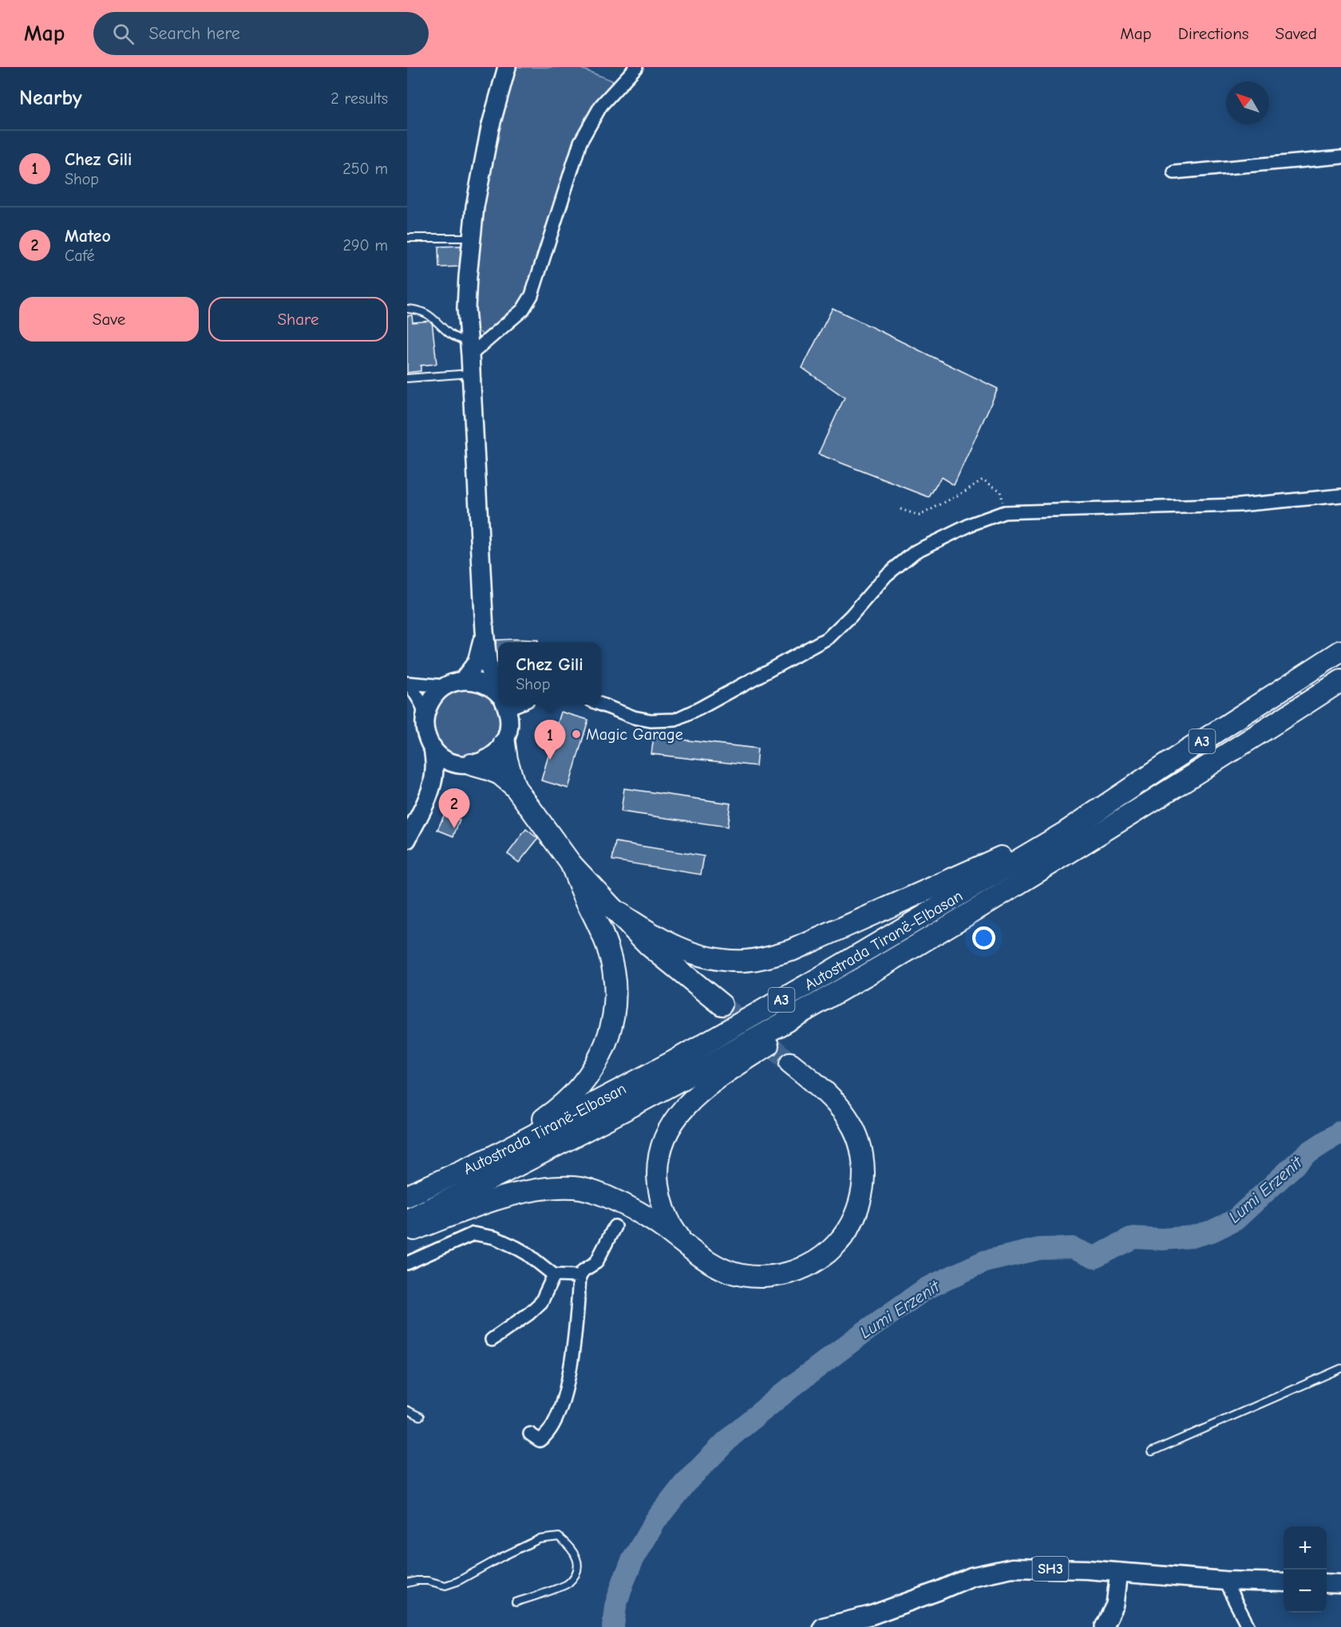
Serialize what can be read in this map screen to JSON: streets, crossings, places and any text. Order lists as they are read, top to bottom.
{
  "streets": {
    "highway": ["A3", "Autostrada Tiranë-Elbasan"],
    "main road": ["SH3"]
  },
  "crossings": [
    ["A3", "Autostrada Tiranë-Elbasan"]
  ],
  "water": ["Lumi Erzenit"],
  "places": ["Magic Garage"],
  "north": "top left",
  "page": {
    "header": "Map",
    "search": "Search here",
    "nav": ["Map", "Directions", "Saved"],
    "heading": ["Nearby", "2 results"],
    "list": [
      {
        "mark": "1",
        "name": "Chez Gili",
        "note": "Shop",
        "value": "250 m"
      },
      {
        "mark": "2",
        "name": "Mateo",
        "note": "Café",
        "value": "290 m"
      }
    ],
    "buttons": ["Save", "Share"],
    "popup": ["Chez Gili", "Shop"],
    "pins": ["1", "2"],
    "map_buttons": ["+", "−"]
  }
}
